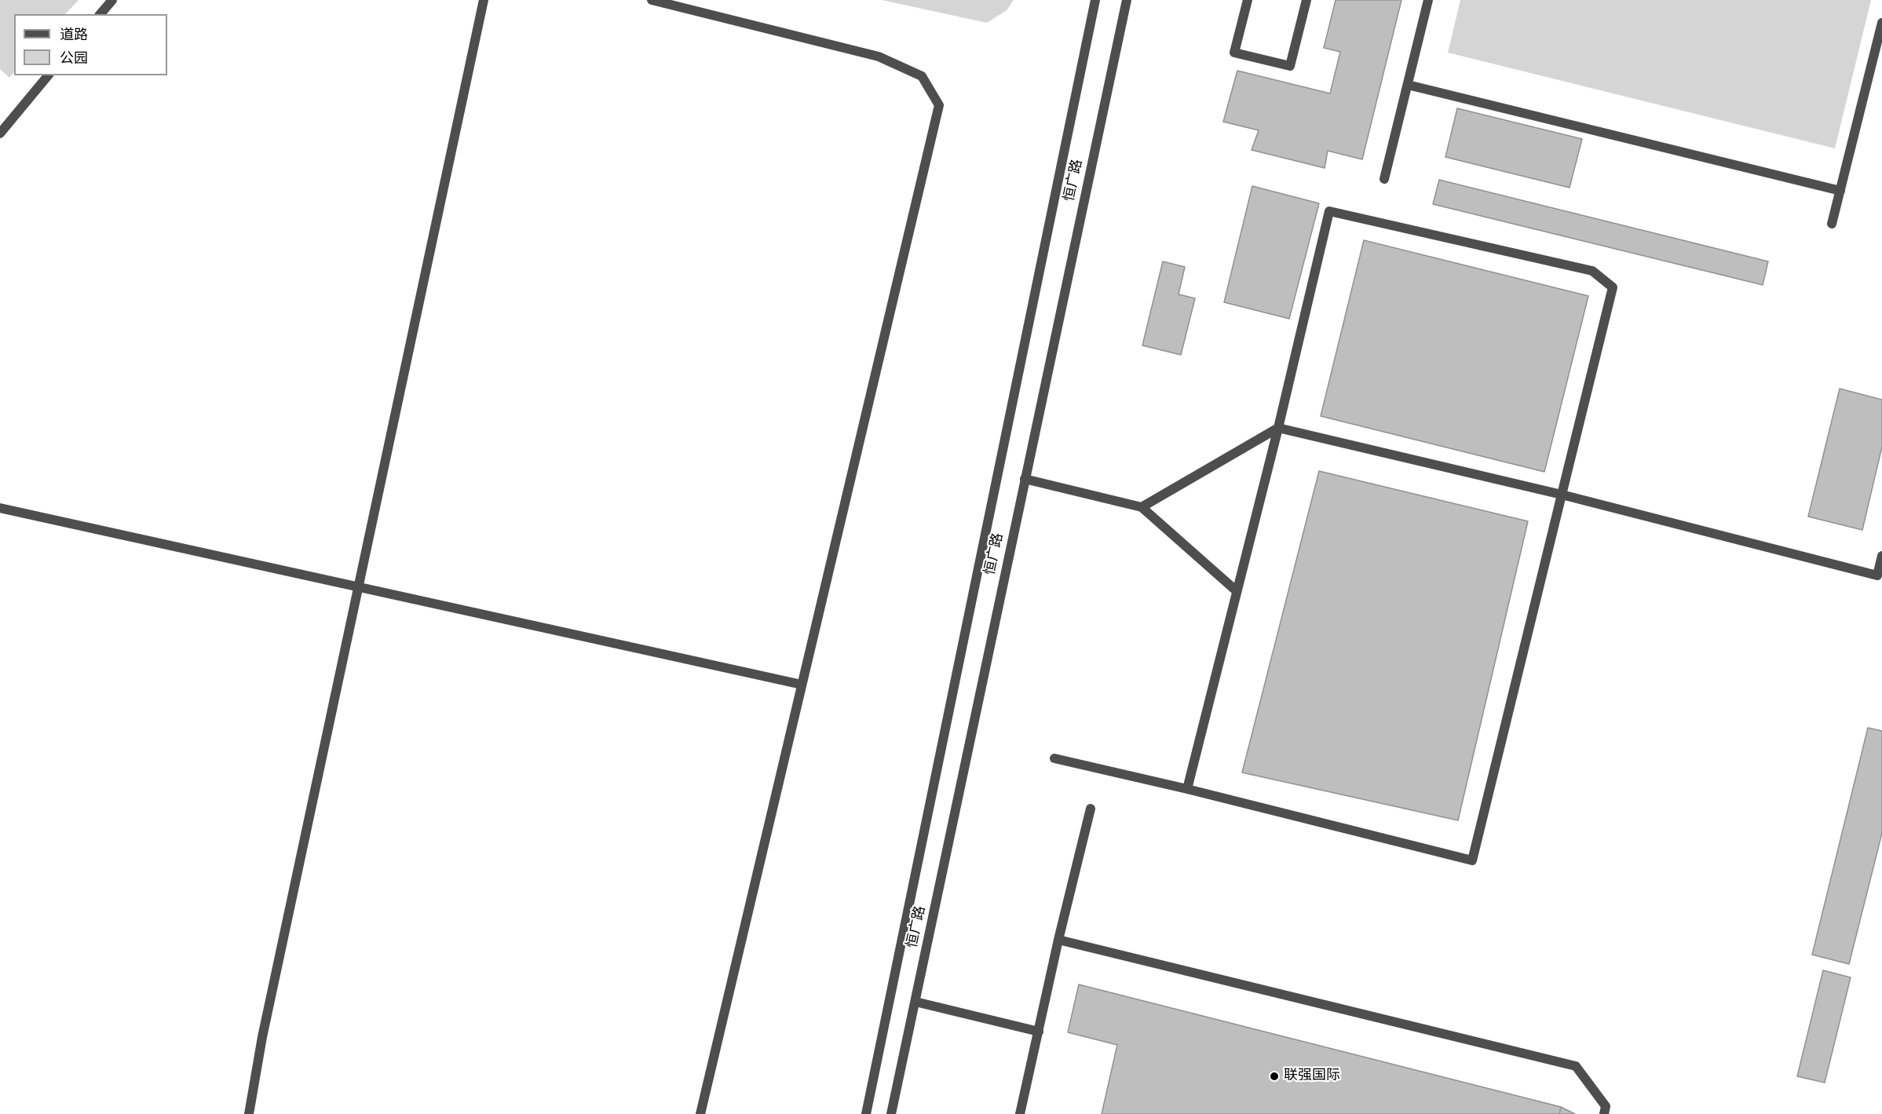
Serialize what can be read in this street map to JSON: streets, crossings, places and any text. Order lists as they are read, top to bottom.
{
  "streets": {
    "street": ["恒广路"]
  },
  "places": ["联强国际"],
  "legend": ["道路", "公园"]
}
